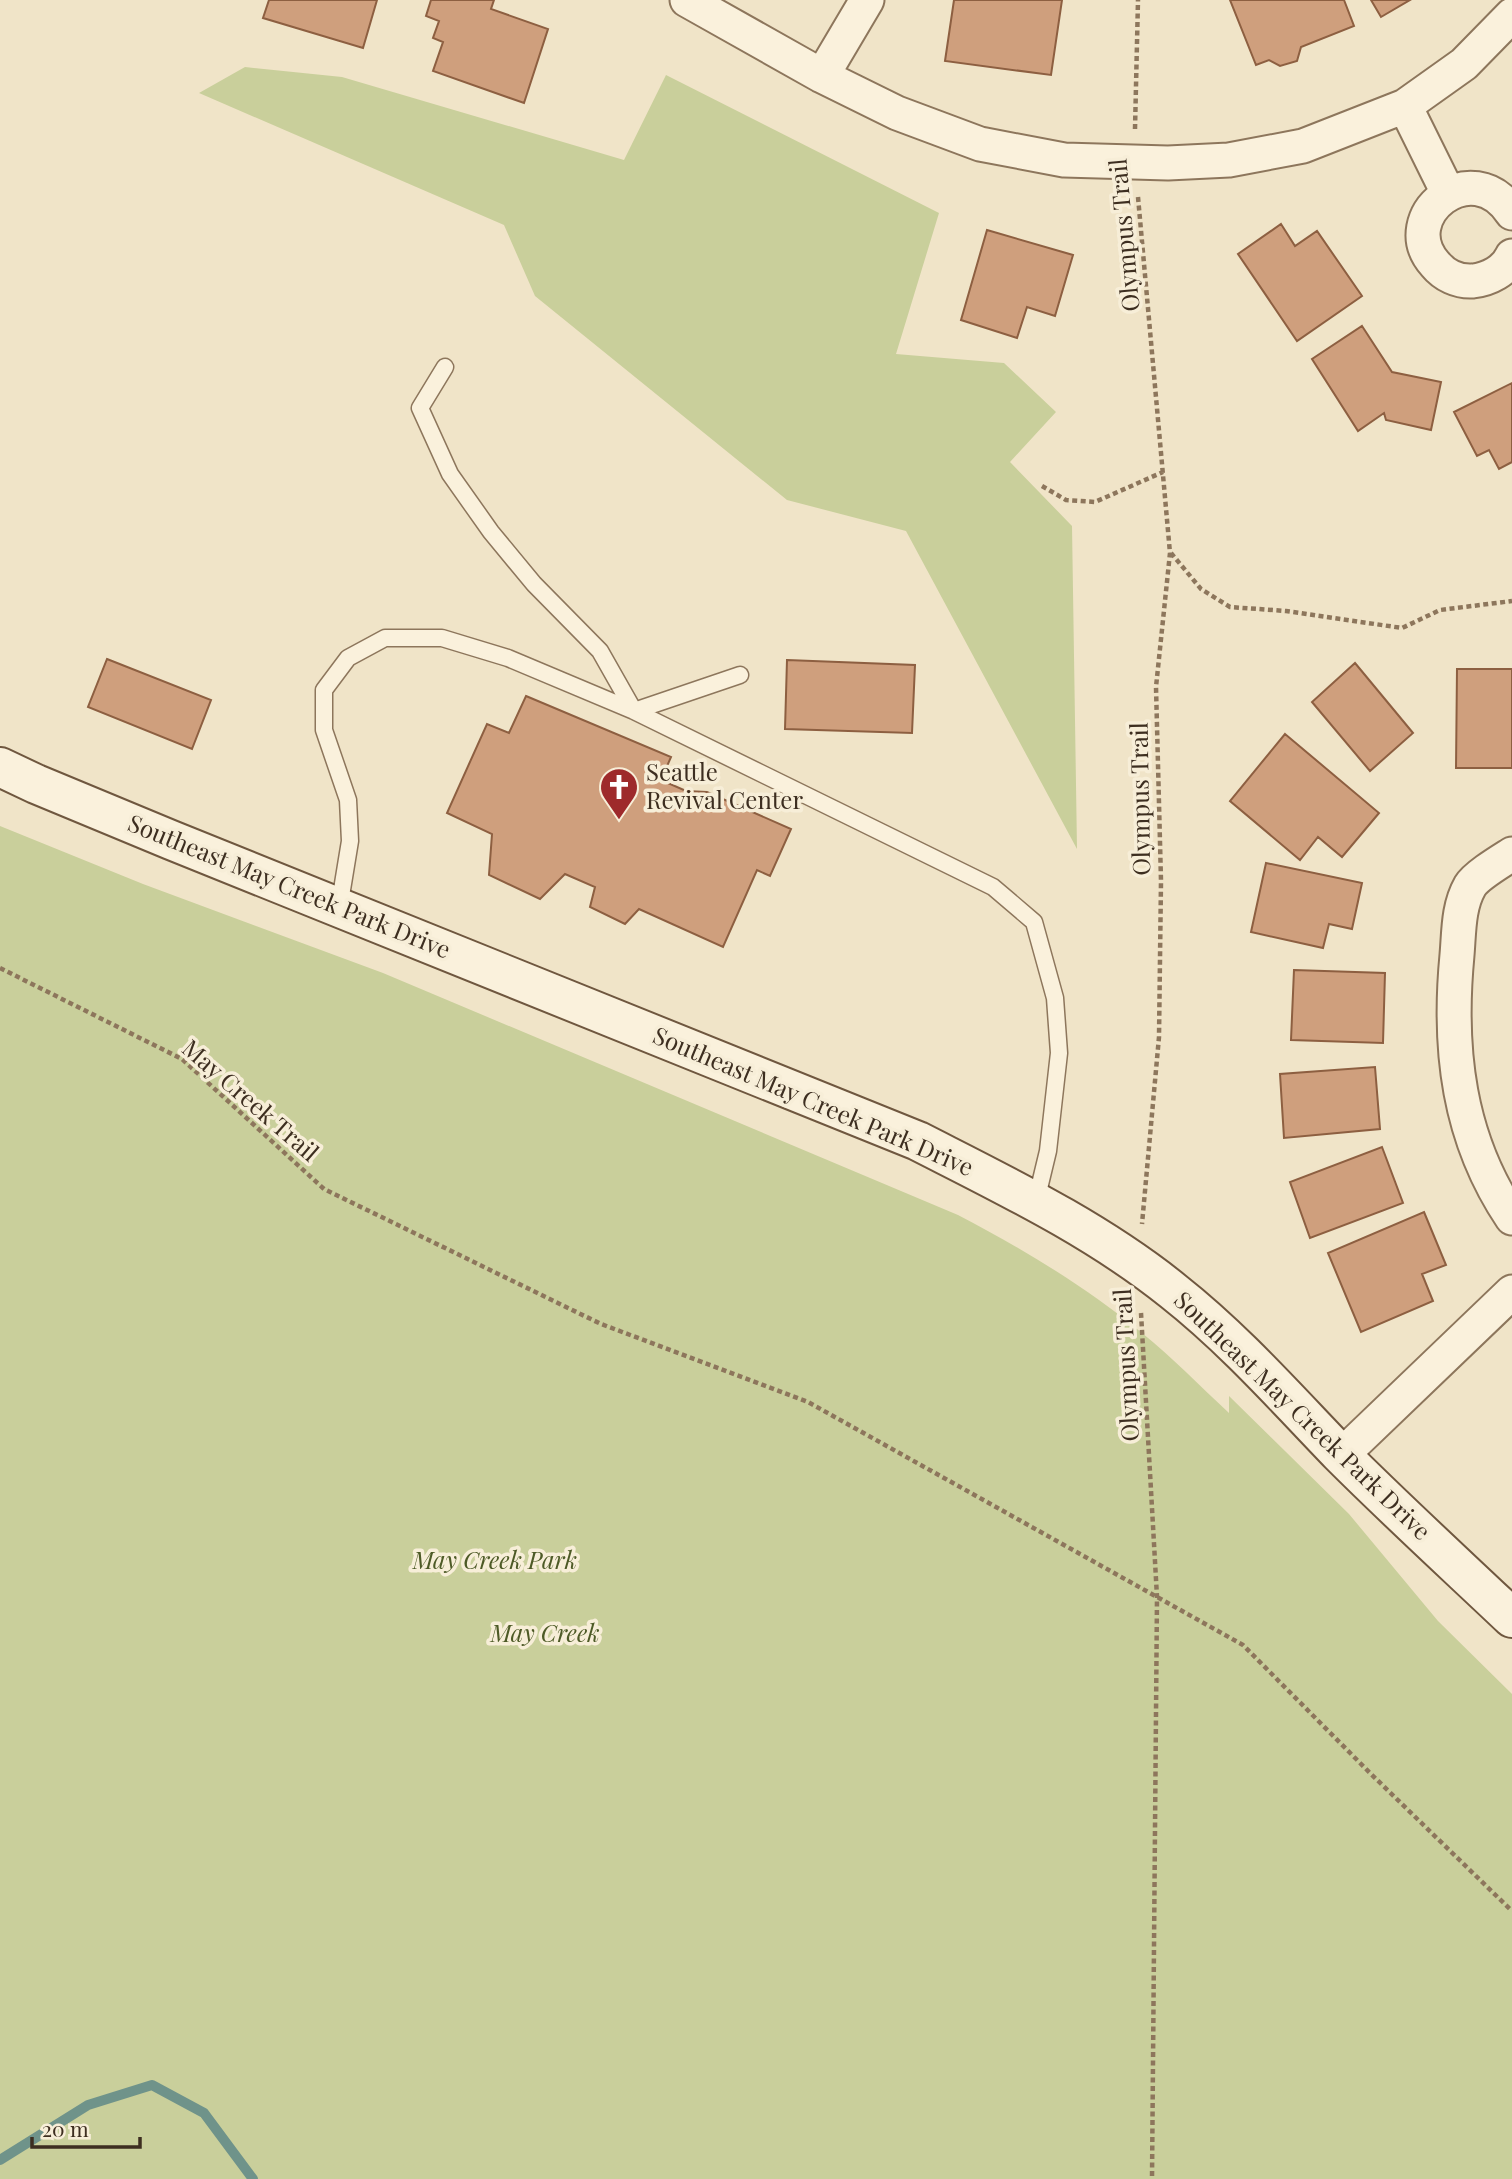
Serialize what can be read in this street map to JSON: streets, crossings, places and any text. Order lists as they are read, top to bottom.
{
  "streets": {
    "street": ["Southeast May Creek Park Drive"],
    "path": ["Olympus Trail", "May Creek Trail"]
  },
  "crossings": [
    ["Olympus Trail", "Southeast May Creek Park Drive"],
    ["Olympus Trail", "May Creek Trail"]
  ],
  "parks": ["May Creek Park", "May Creek"],
  "places": {
    "church": ["Seattle Revival Center"]
  },
  "scale_bar": "20 m"
}
